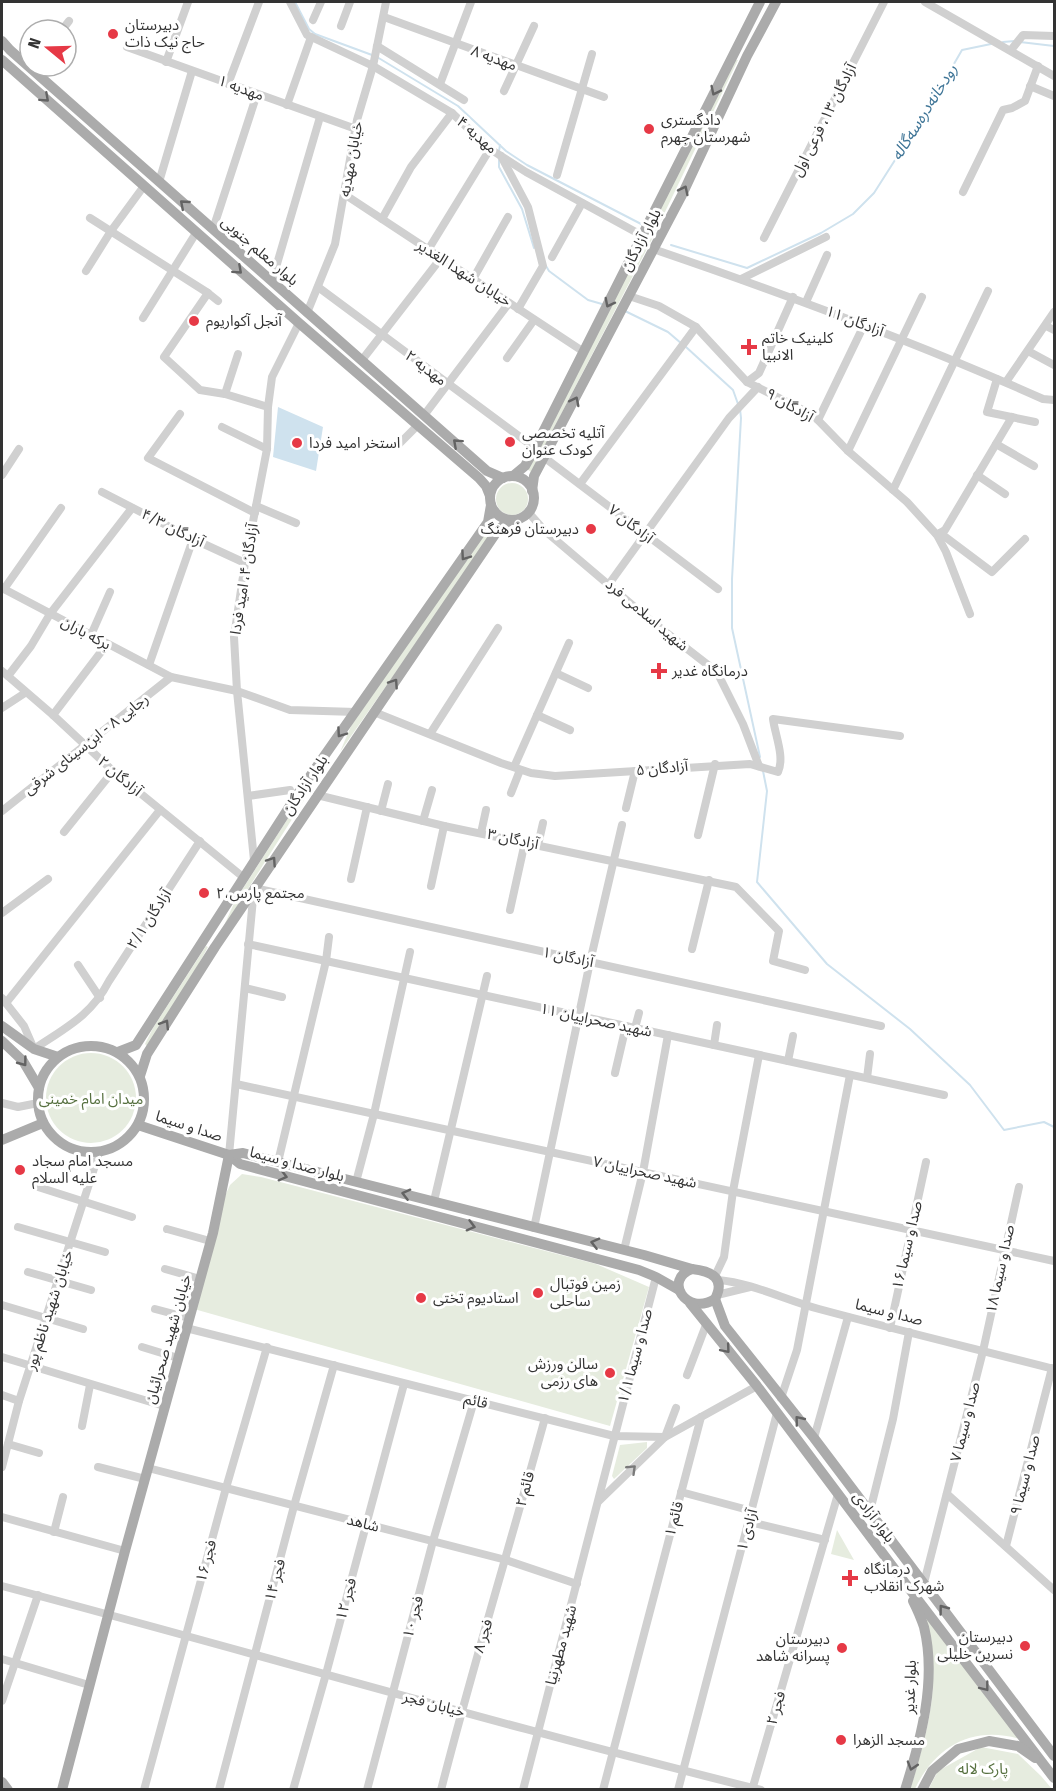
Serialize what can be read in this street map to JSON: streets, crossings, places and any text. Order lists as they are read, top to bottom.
{
  "streets": {
    "main road": [
      "بلوار آزادگان",
      "بلوار معلم جنوبی",
      "صدا و سیما",
      "بلوار صدا و سیما",
      "خیابان شهید صحرائیان",
      "بلوار آزادی",
      "بلوار غدیر"
    ],
    "street": [
      "مهدیه ۸",
      "مهدیه ۱",
      "آزادگان ۱۳، فرعی اول",
      "مهدیه ۴",
      "خیابان مهدیه",
      "خیابان شهدا الغدیر",
      "آزادگان ۱۱",
      "مهدیه ۲",
      "آزادگان ۹",
      "آزادگان ۷",
      "آزادگان ۴/۳",
      "آزادگان ۴، امید فردا",
      "شهید اسلامی فرد",
      "برکه باران",
      "رجایی ۸ - ابن‌سینای شرقی",
      "آزادگان ۵",
      "آزادگان ۲",
      "آزادگان ۳",
      "آزادگان ۲/۱",
      "آزادگان ۱",
      "شهید صحراییان ۱۱",
      "شهید صحراییان ۷",
      "صدا و سیما ۱۶",
      "صدا و سیما ۱۸",
      "خیابان شهید ناظم پور",
      "صدا و سیما ۱/۱",
      "قائم",
      "صدا و سیما ۷",
      "صدا و سیما ۹",
      "قائم ۲",
      "قائم ۱",
      "شاهد",
      "آزادی ۱",
      "فجر ۱۶",
      "فجر ۱۴",
      "فجر ۱۲",
      "فجر ۱۰",
      "فجر ۸",
      "شهید مطهرنیا",
      "خیابان فجر",
      "فجر ۲"
    ]
  },
  "crossings": [
    ["مهدیه ۸", "خیابان مهدیه"],
    ["مهدیه ۱", "خیابان مهدیه"],
    ["مهدیه ۴", "خیابان مهدیه"],
    ["مهدیه ۴", "بلوار آزادگان"],
    ["خیابان مهدیه", "بلوار معلم جنوبی"],
    ["خیابان مهدیه", "خیابان شهدا الغدیر"],
    ["خیابان مهدیه", "مهدیه ۲"],
    ["بلوار آزادگان", "بلوار معلم جنوبی"],
    ["بلوار آزادگان", "خیابان شهدا الغدیر"],
    ["بلوار آزادگان", "آزادگان ۱۱"],
    ["بلوار آزادگان", "مهدیه ۲"],
    ["بلوار آزادگان", "آزادگان ۹"],
    ["بلوار آزادگان", "آزادگان ۷"],
    ["بلوار آزادگان", "آزادگان ۴، امید فردا"],
    ["بلوار آزادگان", "شهید اسلامی فرد"],
    ["بلوار آزادگان", "برکه باران"],
    ["بلوار آزادگان", "آزادگان ۵"],
    ["بلوار آزادگان", "آزادگان ۲"],
    ["بلوار آزادگان", "آزادگان ۳"],
    ["بلوار آزادگان", "آزادگان ۱"],
    ["بلوار آزادگان", "صدا و سیما"],
    ["بلوار آزادگان", "خیابان شهید ناظم پور"],
    ["بلوار آزادگان", "خیابان شهید صحرائیان"],
    ["بلوار معلم جنوبی", "آزادگان ۴، امید فردا"],
    ["بلوار معلم جنوبی", "شهید اسلامی فرد"],
    ["آزادگان ۴/۳", "آزادگان ۴، امید فردا"],
    ["آزادگان ۴، امید فردا", "برکه باران"],
    ["شهید اسلامی فرد", "آزادگان ۵"],
    ["برکه باران", "رجایی ۸ - ابن‌سینای شرقی"],
    ["رجایی ۸ - ابن‌سینای شرقی", "آزادگان ۲"],
    ["آزادگان ۲", "آزادگان ۲/۱"],
    ["آزادگان ۱", "خیابان شهید صحرائیان"],
    ["شهید صحراییان ۱۱", "خیابان شهید صحرائیان"],
    ["صدا و سیما", "بلوار صدا و سیما"],
    ["صدا و سیما", "صدا و سیما ۱۶"],
    ["صدا و سیما", "صدا و سیما ۱۸"],
    ["صدا و سیما", "خیابان شهید ناظم پور"],
    ["صدا و سیما", "خیابان شهید صحرائیان"],
    ["صدا و سیما", "صدا و سیما ۷"],
    ["صدا و سیما", "صدا و سیما ۹"],
    ["صدا و سیما", "بلوار آزادی"],
    ["بلوار صدا و سیما", "خیابان شهید صحرائیان"],
    ["بلوار صدا و سیما", "صدا و سیما ۱/۱"],
    ["بلوار صدا و سیما", "بلوار آزادی"],
    ["شهید صحراییان ۷", "صدا و سیما ۱۶"],
    ["شهید صحراییان ۷", "صدا و سیما ۱۸"],
    ["شهید صحراییان ۷", "خیابان شهید صحرائیان"],
    ["صدا و سیما ۱۸", "صدا و سیما ۷"],
    ["خیابان شهید صحرائیان", "قائم"],
    ["خیابان شهید صحرائیان", "شاهد"],
    ["خیابان شهید صحرائیان", "خیابان فجر"],
    ["صدا و سیما ۱/۱", "قائم"],
    ["صدا و سیما ۱/۱", "شهید مطهرنیا"],
    ["قائم", "قائم ۲"],
    ["قائم", "فجر ۱۶"],
    ["قائم", "فجر ۱۴"],
    ["قائم", "فجر ۱۲"],
    ["قائم", "فجر ۱۰"],
    ["قائم", "شهید مطهرنیا"],
    ["صدا و سیما ۷", "بلوار آزادی"],
    ["قائم ۲", "شاهد"],
    ["قائم ۲", "فجر ۸"],
    ["بلوار آزادی", "آزادی ۱"],
    ["بلوار آزادی", "بلوار غدیر"],
    ["بلوار آزادی", "فجر ۲"],
    ["قائم ۱", "خیابان فجر"],
    ["شاهد", "فجر ۱۶"],
    ["شاهد", "فجر ۱۴"],
    ["شاهد", "فجر ۱۲"],
    ["شاهد", "فجر ۱۰"],
    ["شاهد", "فجر ۸"],
    ["شاهد", "شهید مطهرنیا"],
    ["آزادی ۱", "خیابان فجر"],
    ["فجر ۱۶", "خیابان فجر"],
    ["فجر ۱۴", "خیابان فجر"],
    ["فجر ۱۲", "خیابان فجر"],
    ["فجر ۱۰", "خیابان فجر"],
    ["فجر ۸", "خیابان فجر"],
    ["شهید مطهرنیا", "خیابان فجر"],
    ["خیابان فجر", "فجر ۲"]
  ],
  "one_way": ["بلوار غدیر"],
  "water": ["رودخانه‌دره‌سه‌گاله"],
  "parks": ["میدان امام خمینی", "پارک لاله"],
  "places": {
    "other": [
      "دبیرستان حاج نیک ذات",
      "دادگستری شهرستان جهرم",
      "آنجل آکواریوم",
      "آتلیه تخصصی کودک عنوان",
      "استخر امید فردا",
      "دبیرستان فرهنگ",
      "۲،مجتمع پارس",
      "مسجد امام سجاد علیه السلام",
      "زمین فوتبال ساحلی",
      "استادیوم تختی",
      "سالن ورزش های رزمی",
      "دبیرستان نسرین خلیلی",
      "دبیرستان پسرانه شاهد",
      "مسجد الزهرا"
    ],
    "health": ["کلینیک خاتم الانبیا", "درمانگاه غدیر", "درمانگاه شهرک انقلاب"]
  },
  "north": "left"
}
